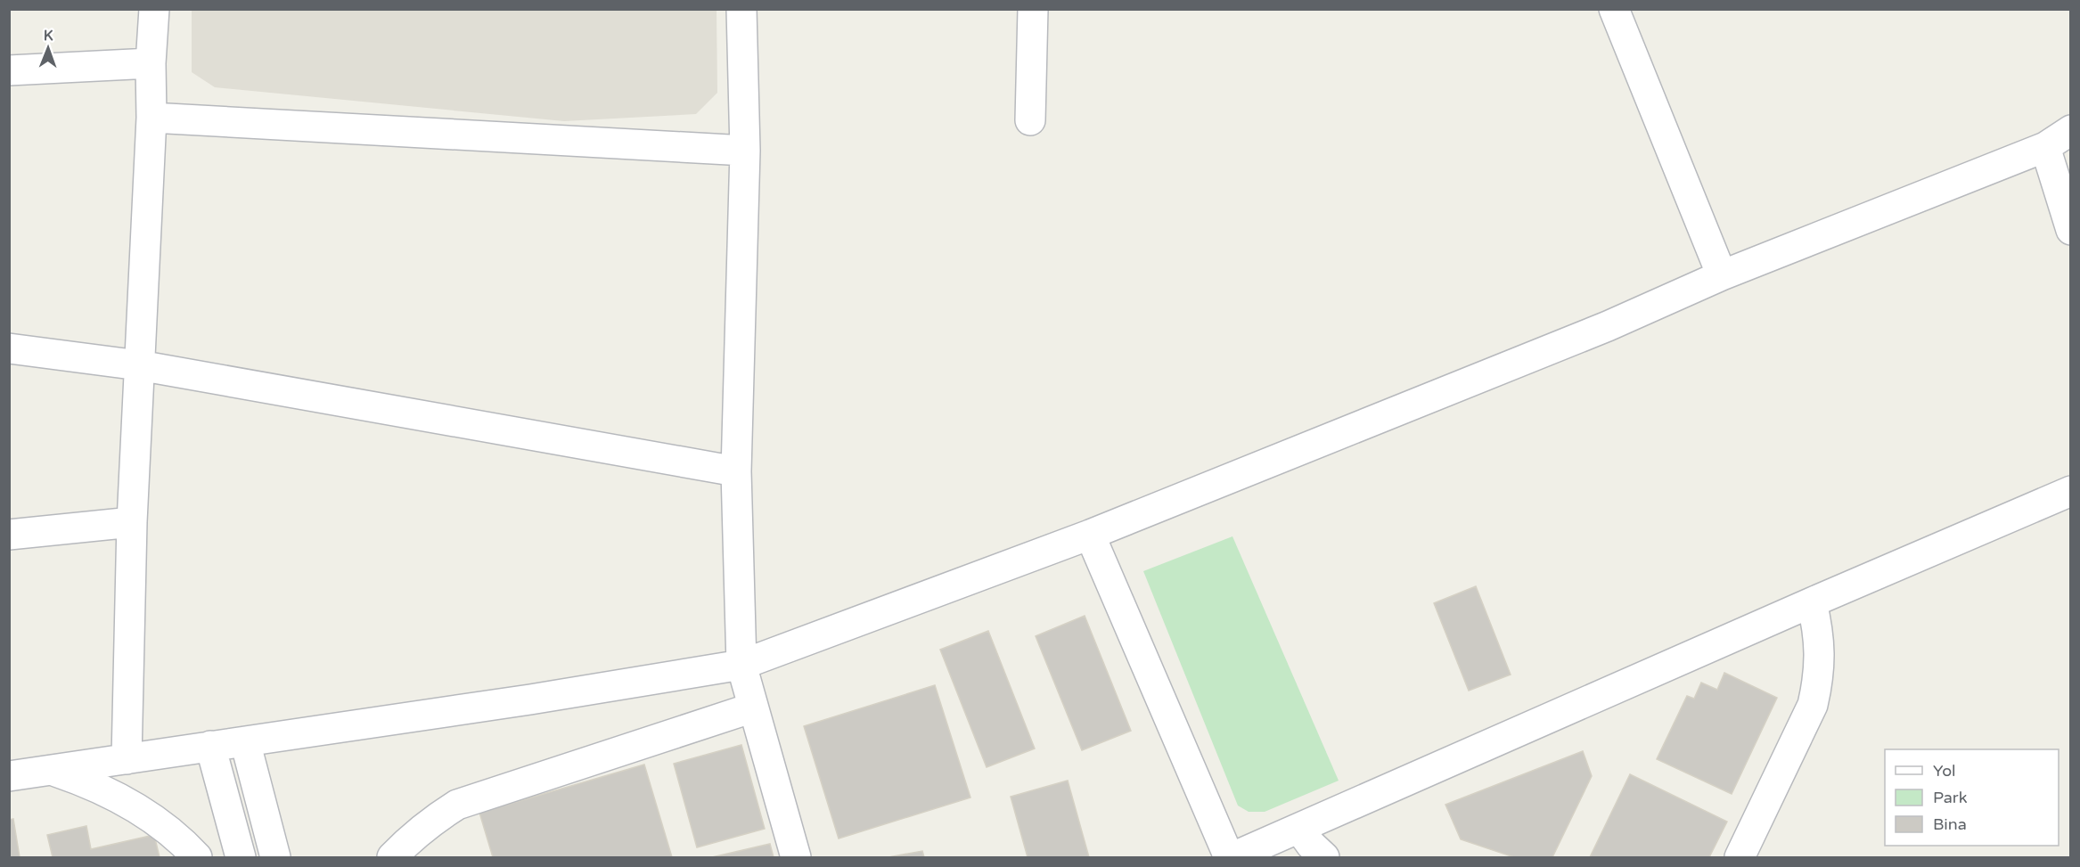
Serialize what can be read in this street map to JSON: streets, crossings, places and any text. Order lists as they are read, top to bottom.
{
  "legend": ["Yol", "Park", "Bina"],
  "north": "top"
}
